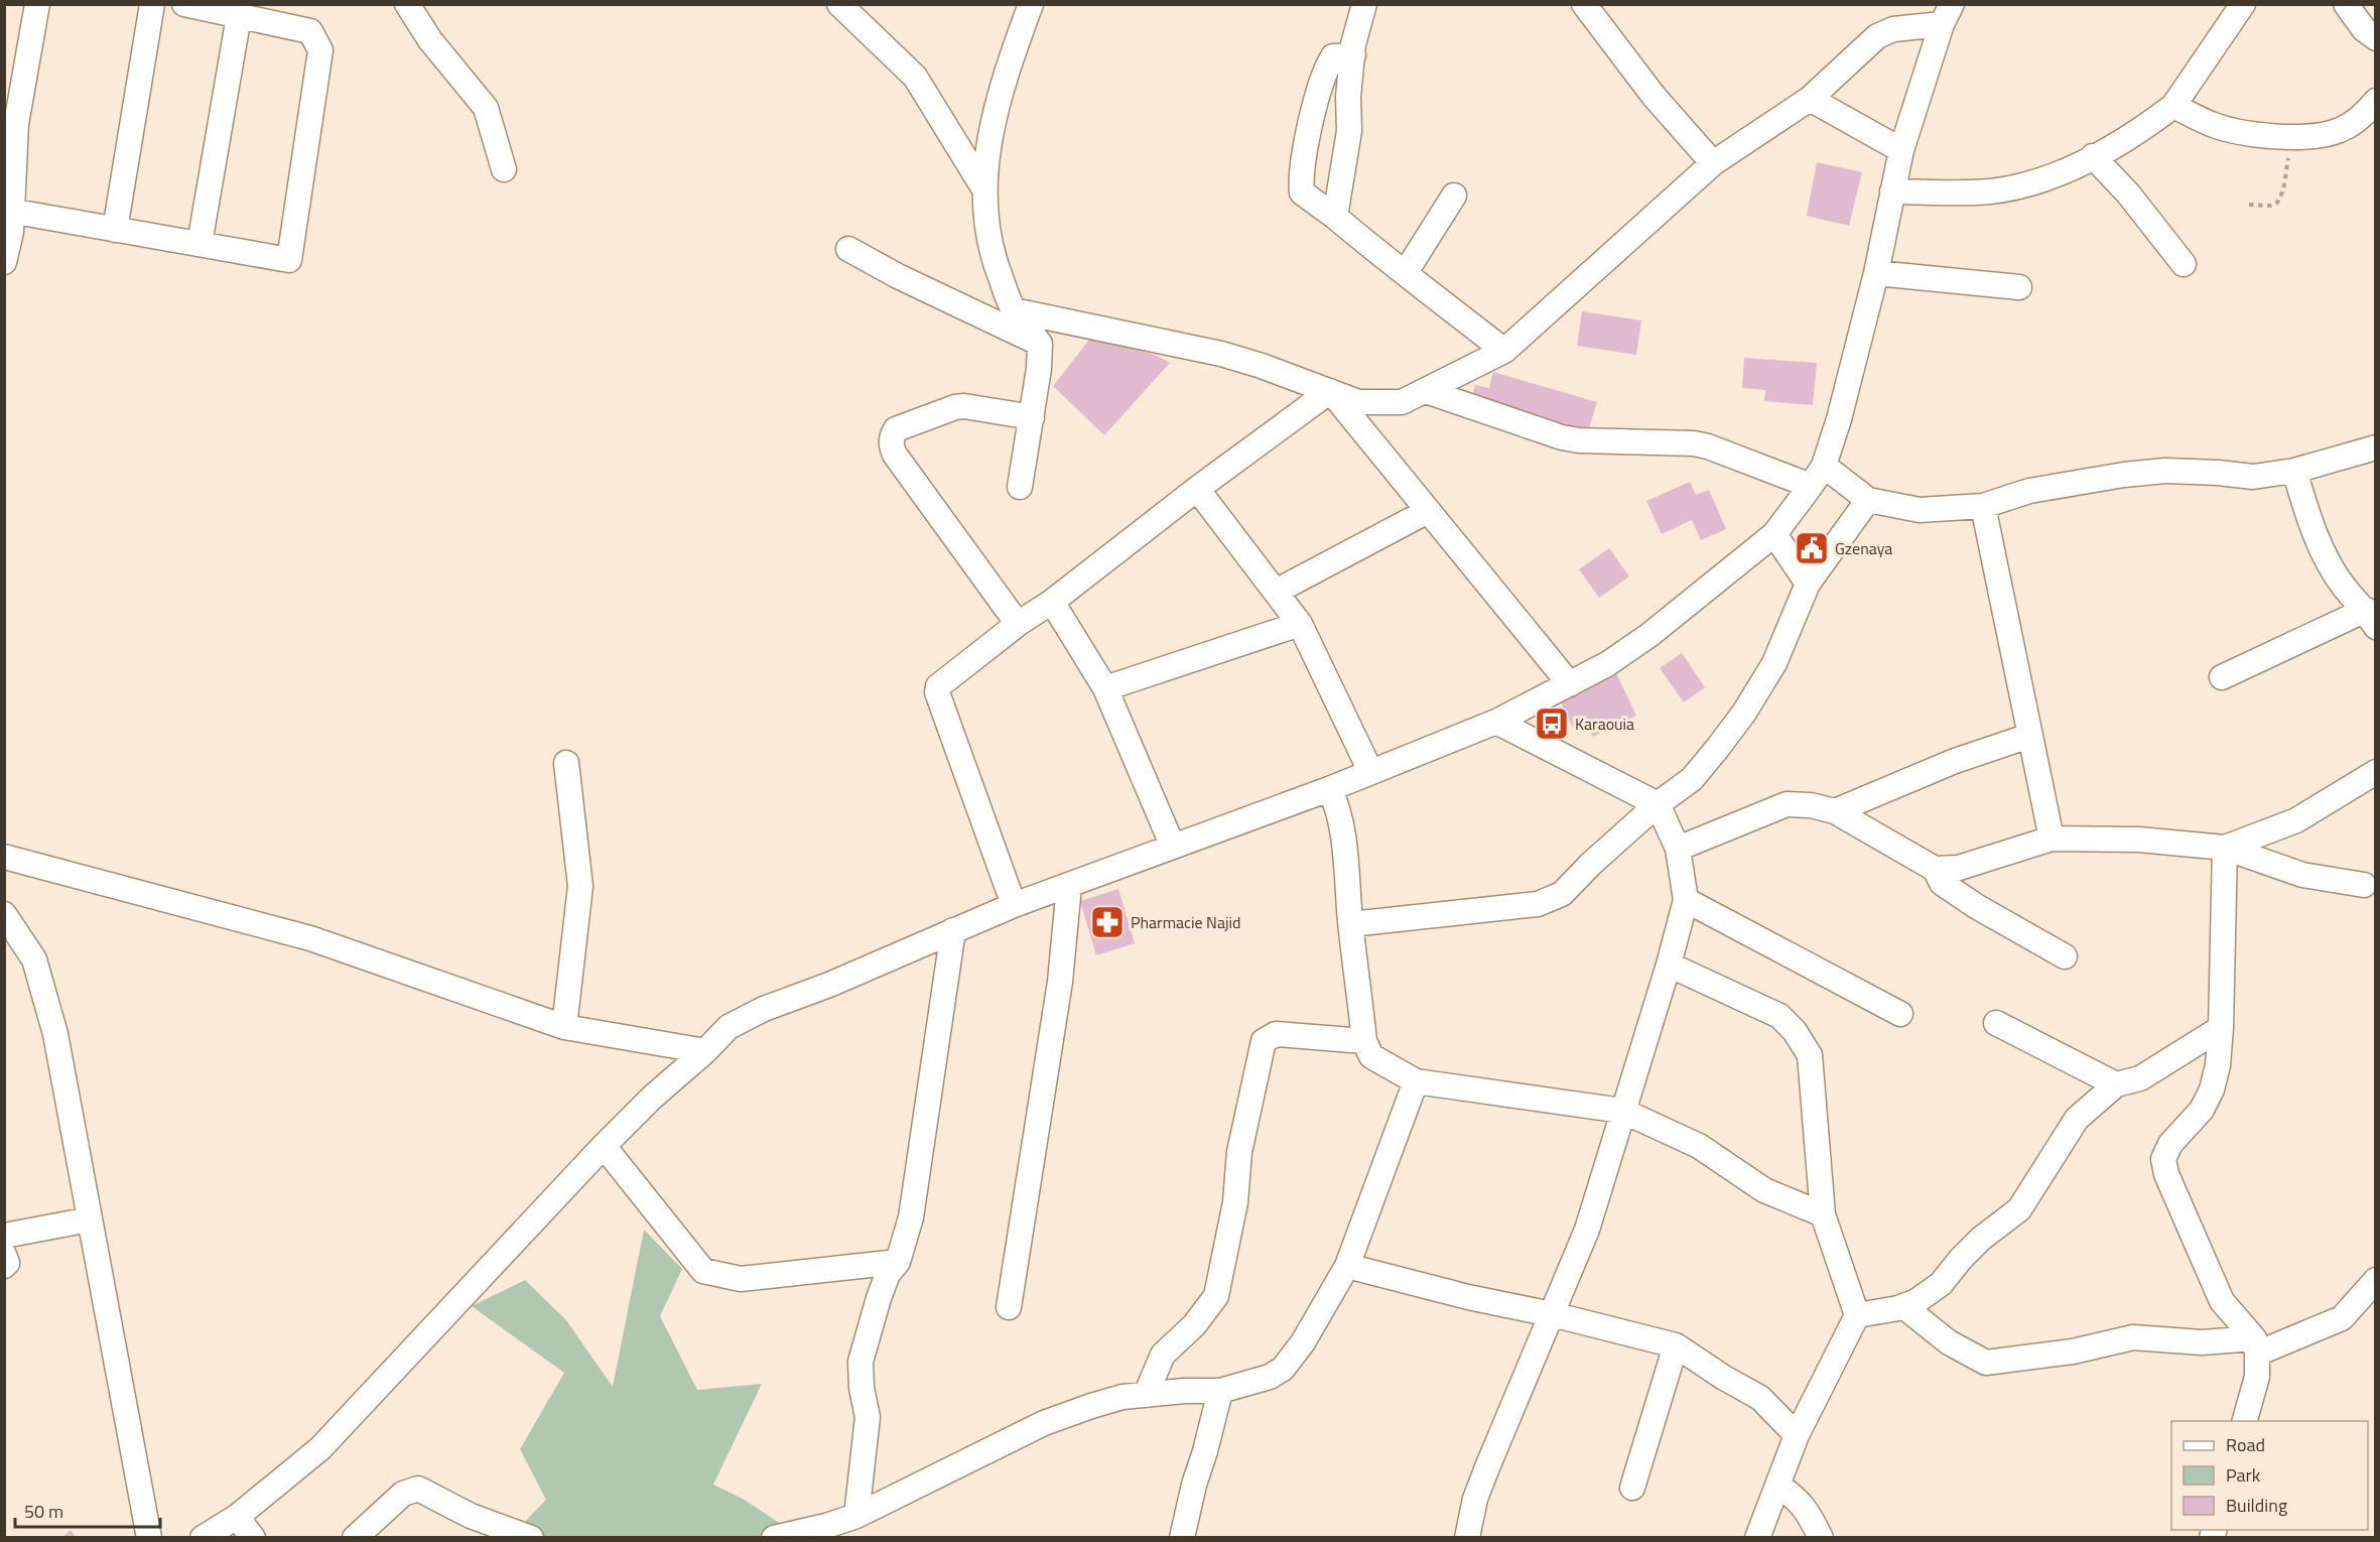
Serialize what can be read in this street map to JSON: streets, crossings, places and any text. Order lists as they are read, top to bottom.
{
  "places": {
    "public building": ["Gzenaya"],
    "bus stop": ["Karaouia"],
    "pharmacy": ["Pharmacie Najid"]
  },
  "legend": ["Road", "Park", "Building"],
  "scale_bar": "50 m"
}
